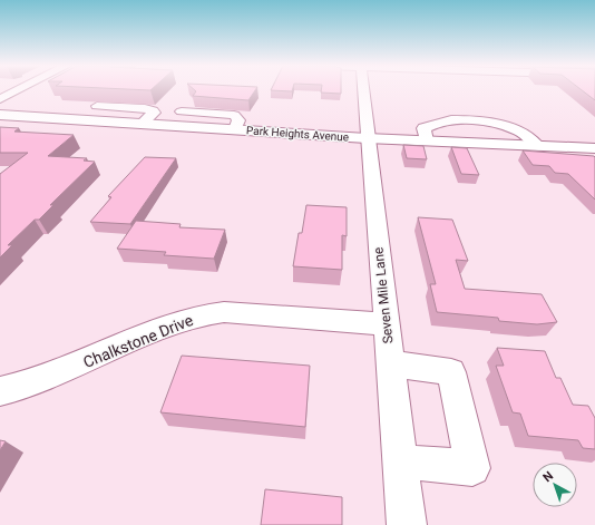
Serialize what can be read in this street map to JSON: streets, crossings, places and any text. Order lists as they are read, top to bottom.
{
  "streets": {
    "main road": ["Park Heights Avenue"],
    "street": ["Seven Mile Lane", "Chalkstone Drive"]
  },
  "crossings": [
    ["Park Heights Avenue", "Seven Mile Lane"],
    ["Seven Mile Lane", "Chalkstone Drive"]
  ],
  "north": "top left"
}
